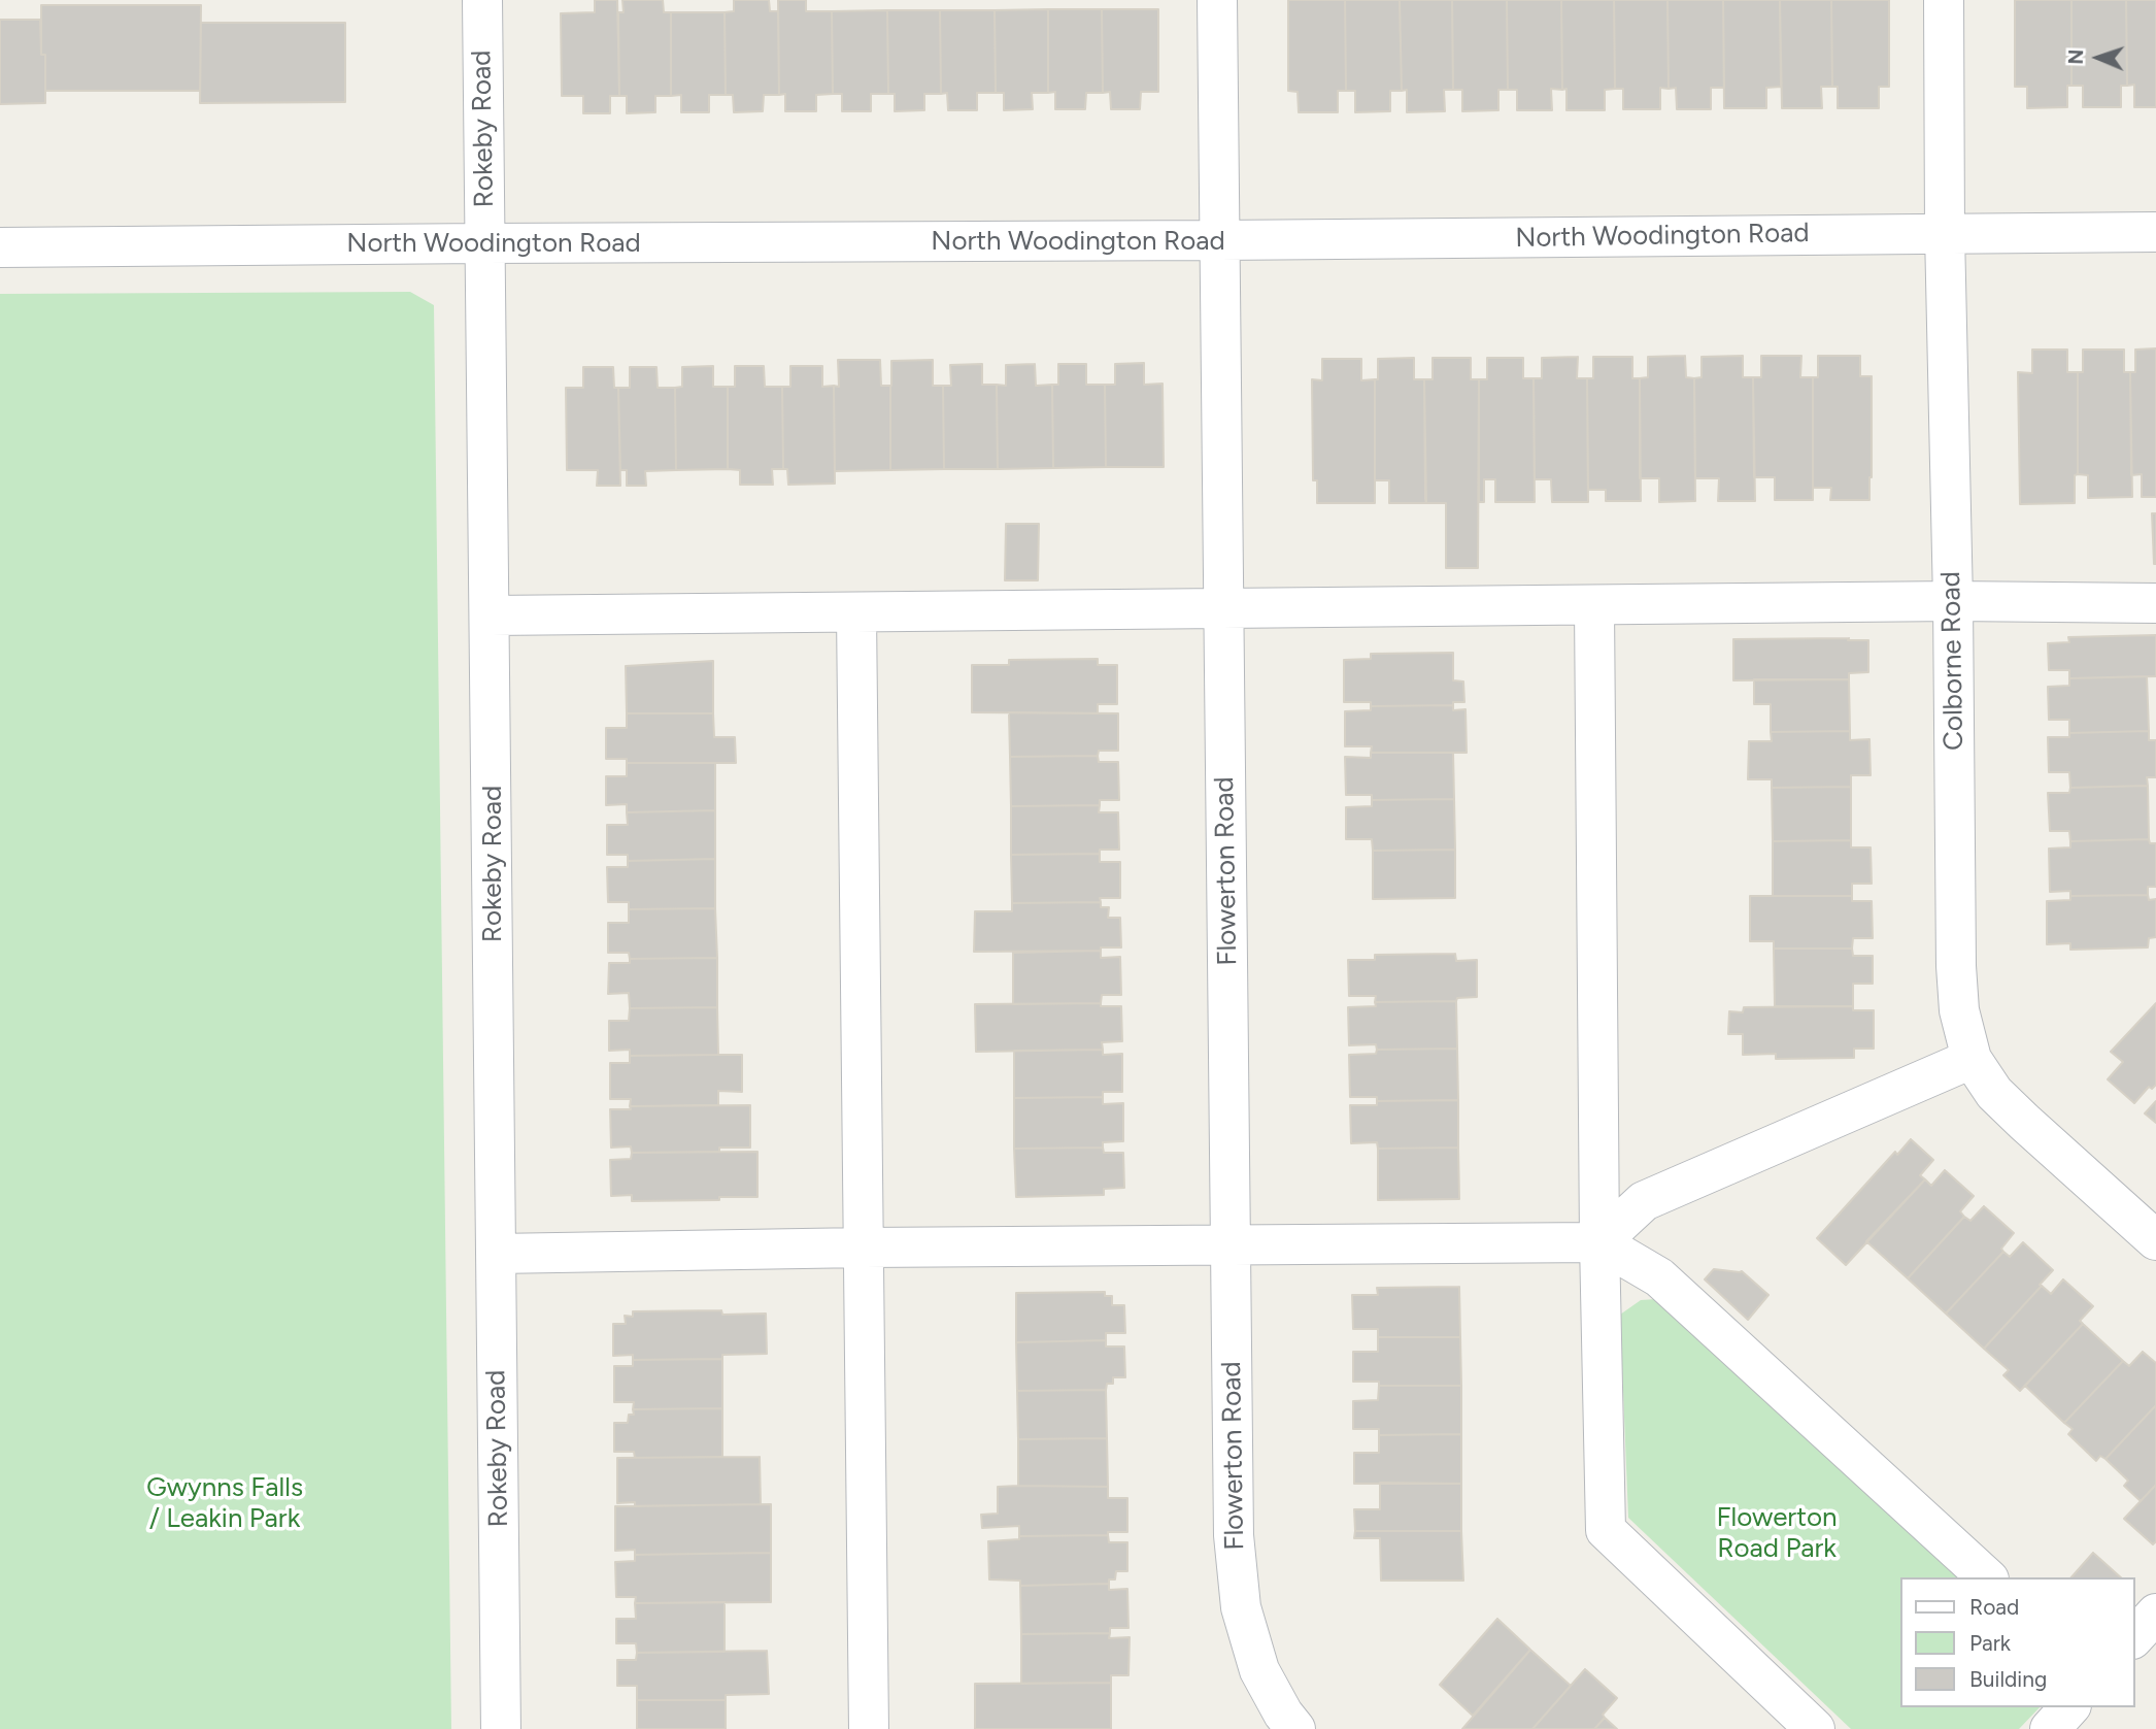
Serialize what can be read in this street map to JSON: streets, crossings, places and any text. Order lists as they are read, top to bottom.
{
  "streets": {
    "street": [
      "Rokeby Road",
      "North Woodington Road",
      "Colborne Road",
      "Flowerton Road"
    ]
  },
  "crossings": [
    ["Rokeby Road", "North Woodington Road"],
    ["North Woodington Road", "Colborne Road"],
    ["North Woodington Road", "Flowerton Road"]
  ],
  "parks": ["Gwynns Falls / Leakin Park", "Flowerton Road Park"],
  "legend": ["Road", "Park", "Building"],
  "north": "left"
}
